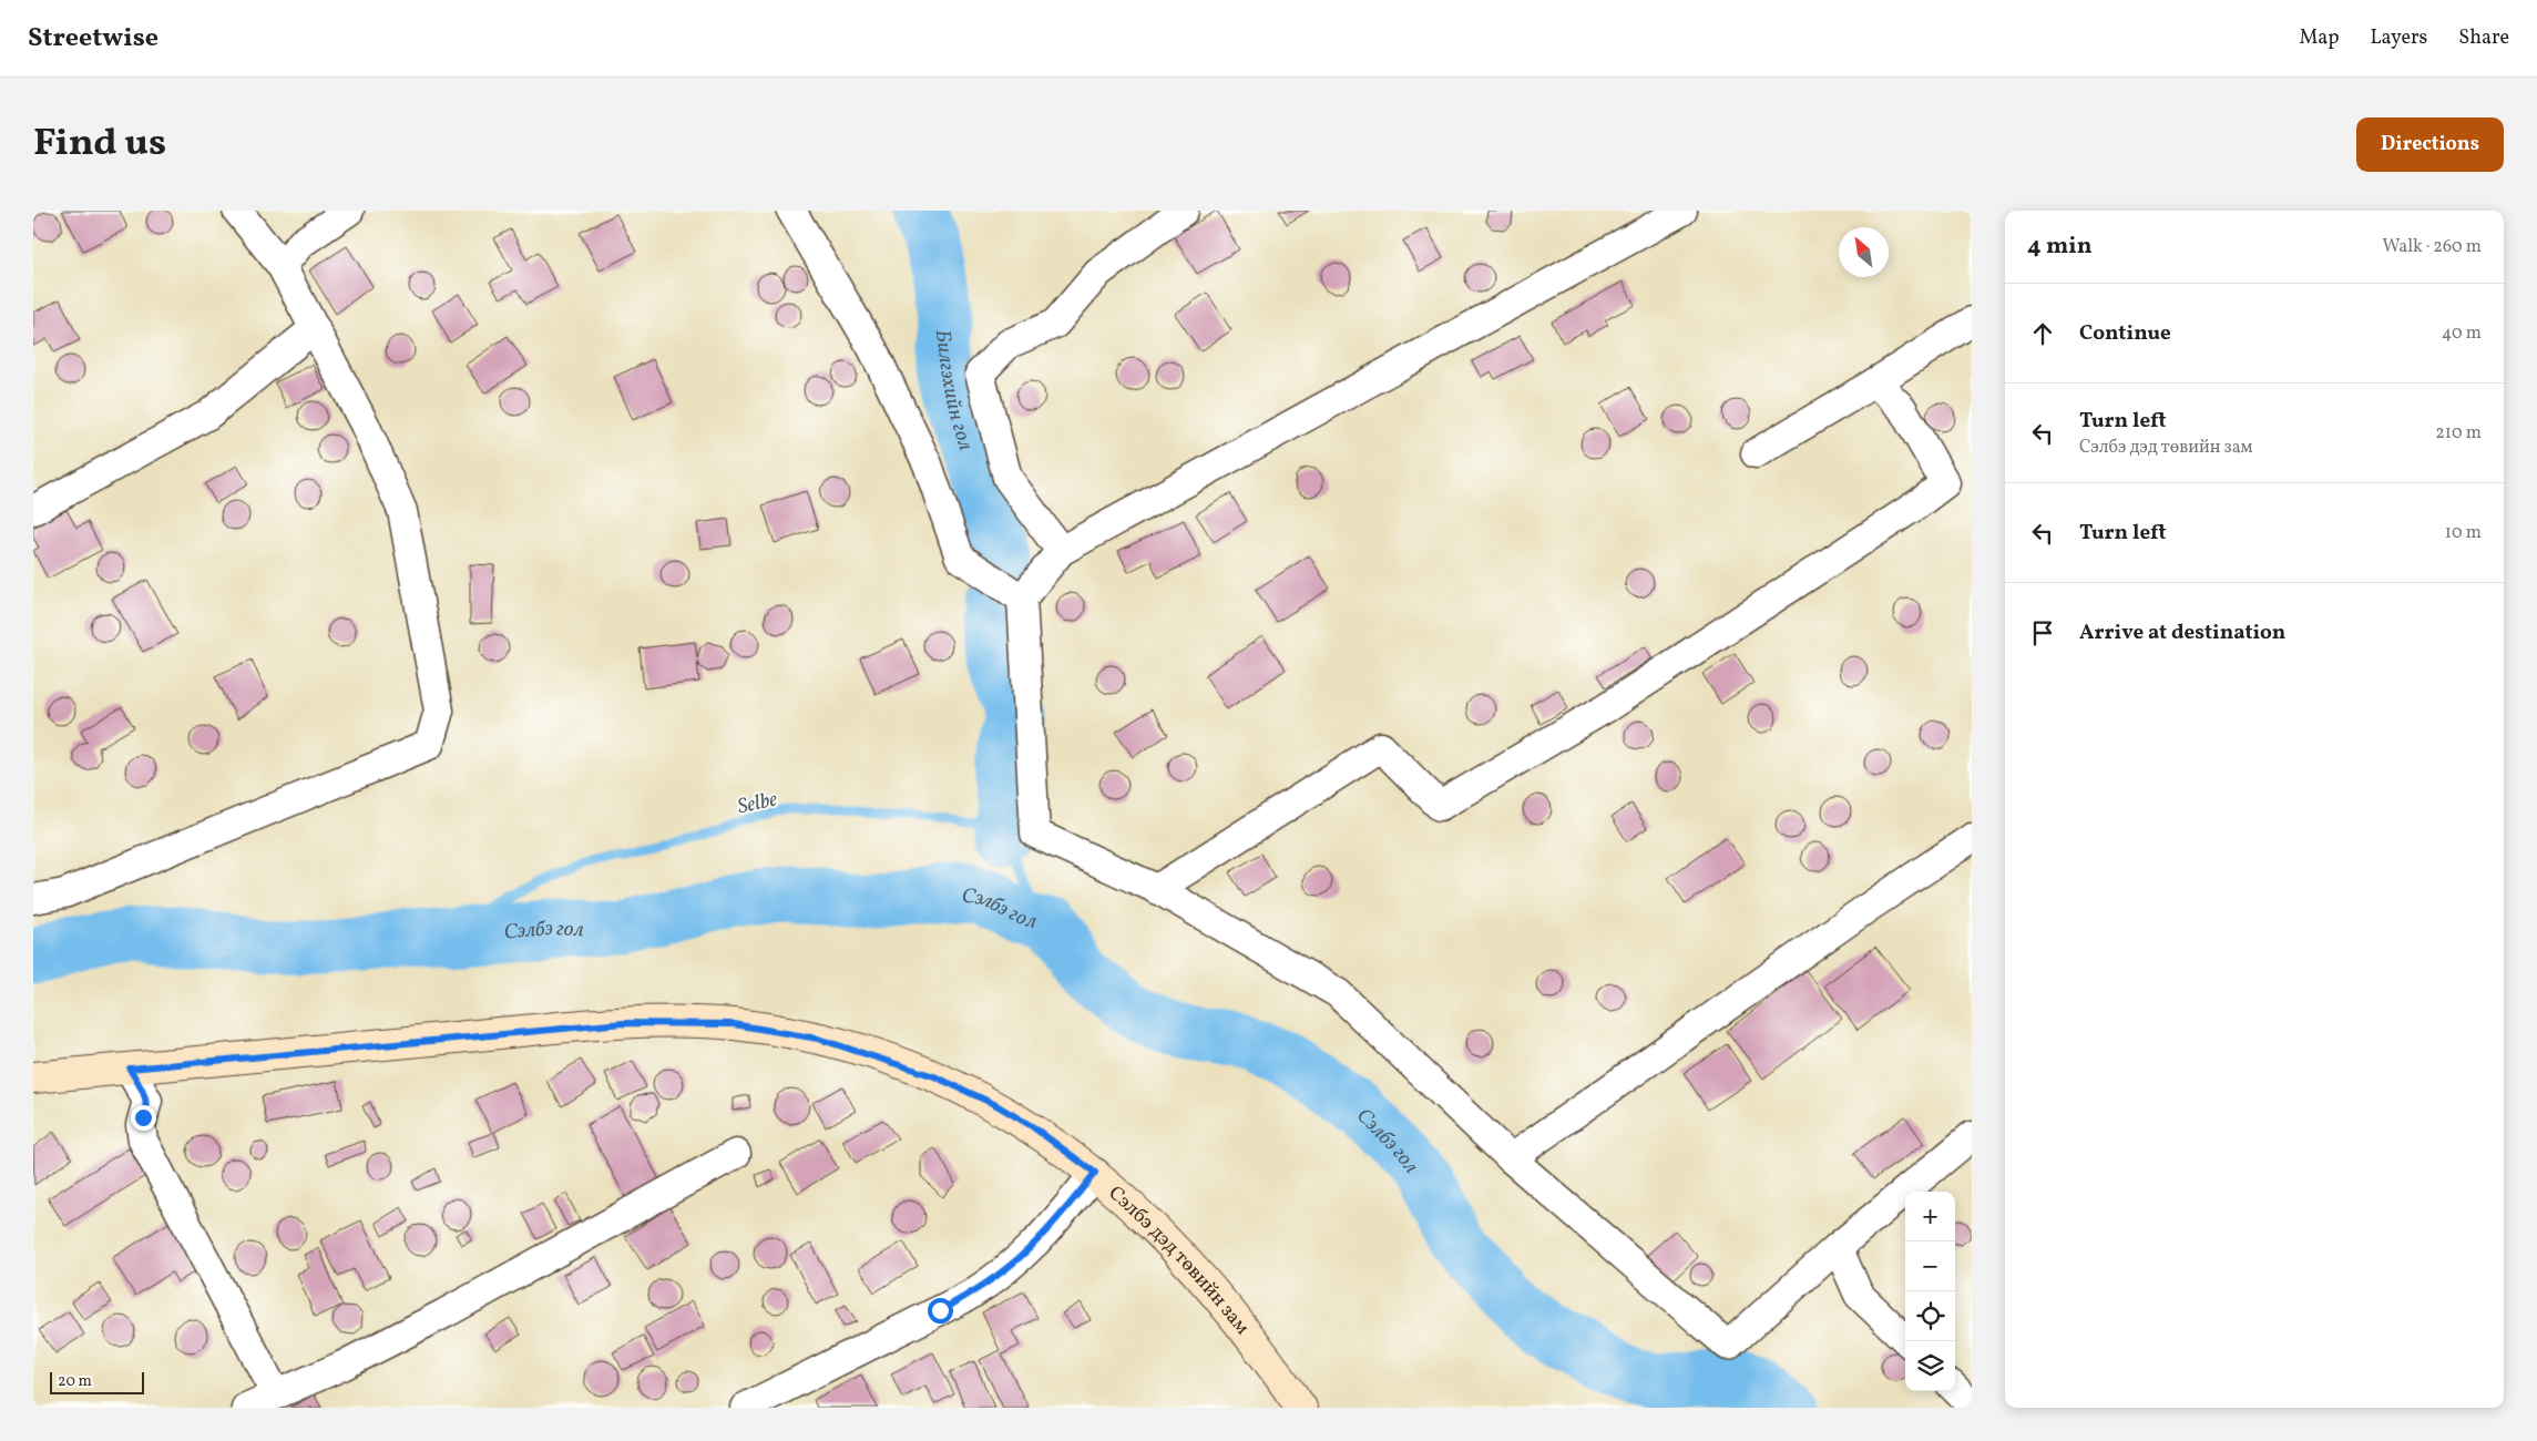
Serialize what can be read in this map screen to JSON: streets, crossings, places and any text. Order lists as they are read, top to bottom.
{
  "streets": {
    "street": ["Сэлбэ дэд төвийн зам"]
  },
  "water": ["Билгэхийн гол", "Selbe", "Сэлбэ гол"],
  "scale_bar": "20 m",
  "north": "top left",
  "page": {
    "header": "Streetwise",
    "nav": ["Map", "Layers", "Share"],
    "title": "Find us",
    "buttons": "Directions",
    "heading": ["4 min", "Walk · 260 m"],
    "list": [
      ["Continue", "40 m"],
      ["Turn left", "Сэлбэ дэд төвийн зам", "210 m"],
      ["Turn left", "10 m"],
      "Arrive at destination"
    ],
    "map_buttons": ["+", "−"],
    "scale": "20 m"
  }
}
